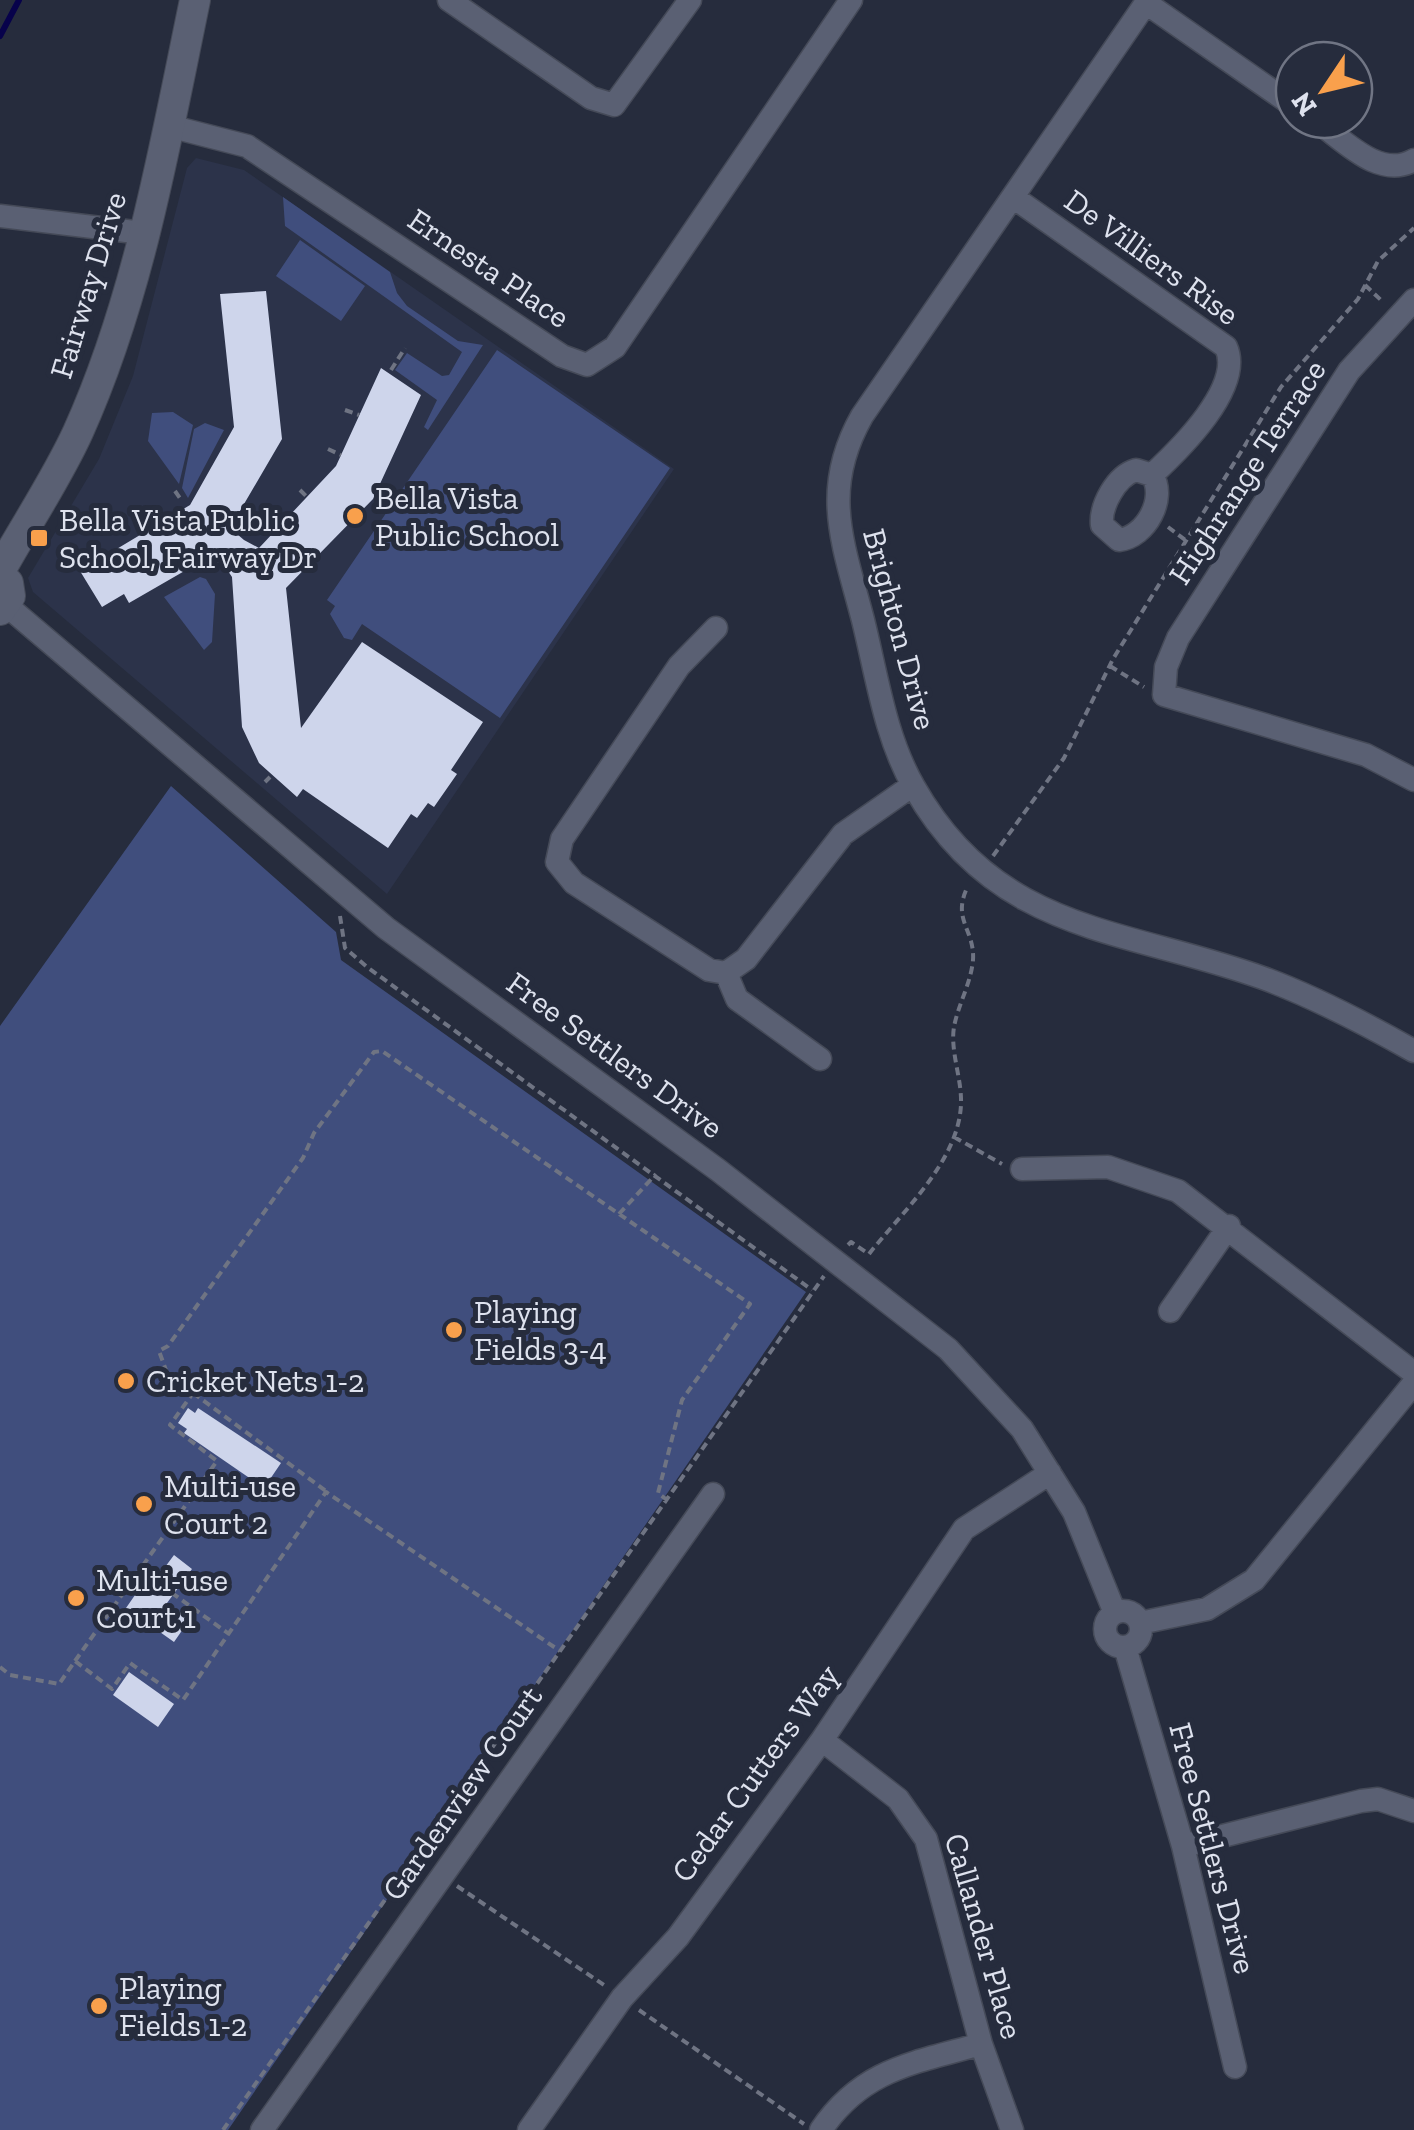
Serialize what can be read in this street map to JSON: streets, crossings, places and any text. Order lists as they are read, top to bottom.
{
  "streets": {
    "street": [
      "De Villiers Rise",
      "Ernesta Place",
      "Fairway Drive",
      "Highrange Terrace",
      "Brighton Drive",
      "Free Settlers Drive",
      "Cedar Cutters Way",
      "Gardenview Court",
      "Callander Place"
    ]
  },
  "crossings": [
    ["De Villiers Rise", "Brighton Drive"],
    ["Ernesta Place", "Fairway Drive"],
    ["Fairway Drive", "Free Settlers Drive"],
    ["Free Settlers Drive", "Cedar Cutters Way"],
    ["Cedar Cutters Way", "Callander Place"]
  ],
  "places": {
    "other": [
      "Bella Vista Public School",
      "Playing Fields 3-4",
      "Cricket Nets 1-2",
      "Multi-use Court 2",
      "Multi-use Court 1",
      "Playing Fields 1-2"
    ],
    "transit": ["Bella Vista Public School, Fairway Dr"]
  },
  "north": "bottom left"
}
